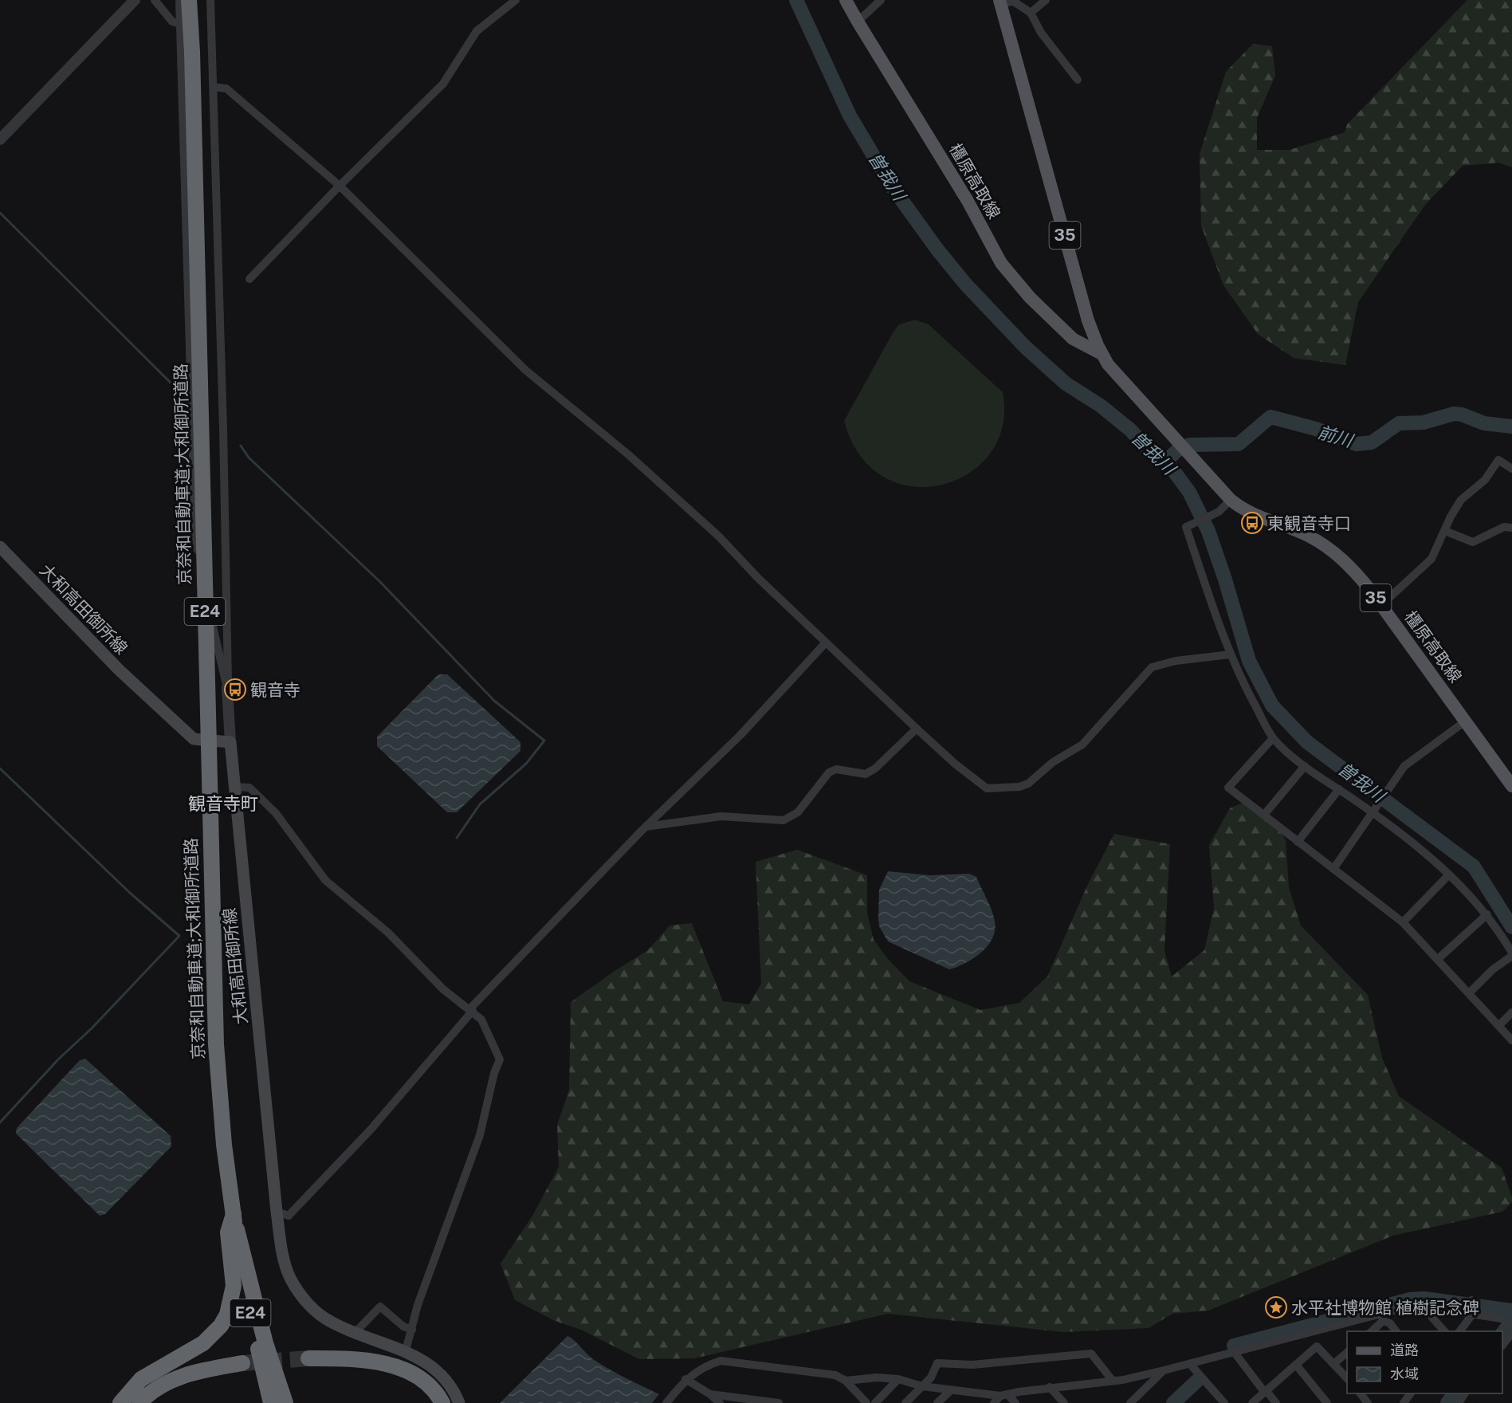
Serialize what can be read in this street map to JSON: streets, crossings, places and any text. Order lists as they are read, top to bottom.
{
  "streets": {
    "highway": ["京奈和自動車道;大和御所道路", "E24"],
    "main road": ["橿原高取線", "35", "大和高田御所線"]
  },
  "districts": ["観音寺町"],
  "water": ["曽我川", "前川"],
  "places": {
    "bus stop": ["東観音寺口", "観音寺"],
    "place": ["水平社博物館 植樹記念碑"]
  },
  "legend": ["道路", "水域"]
}
